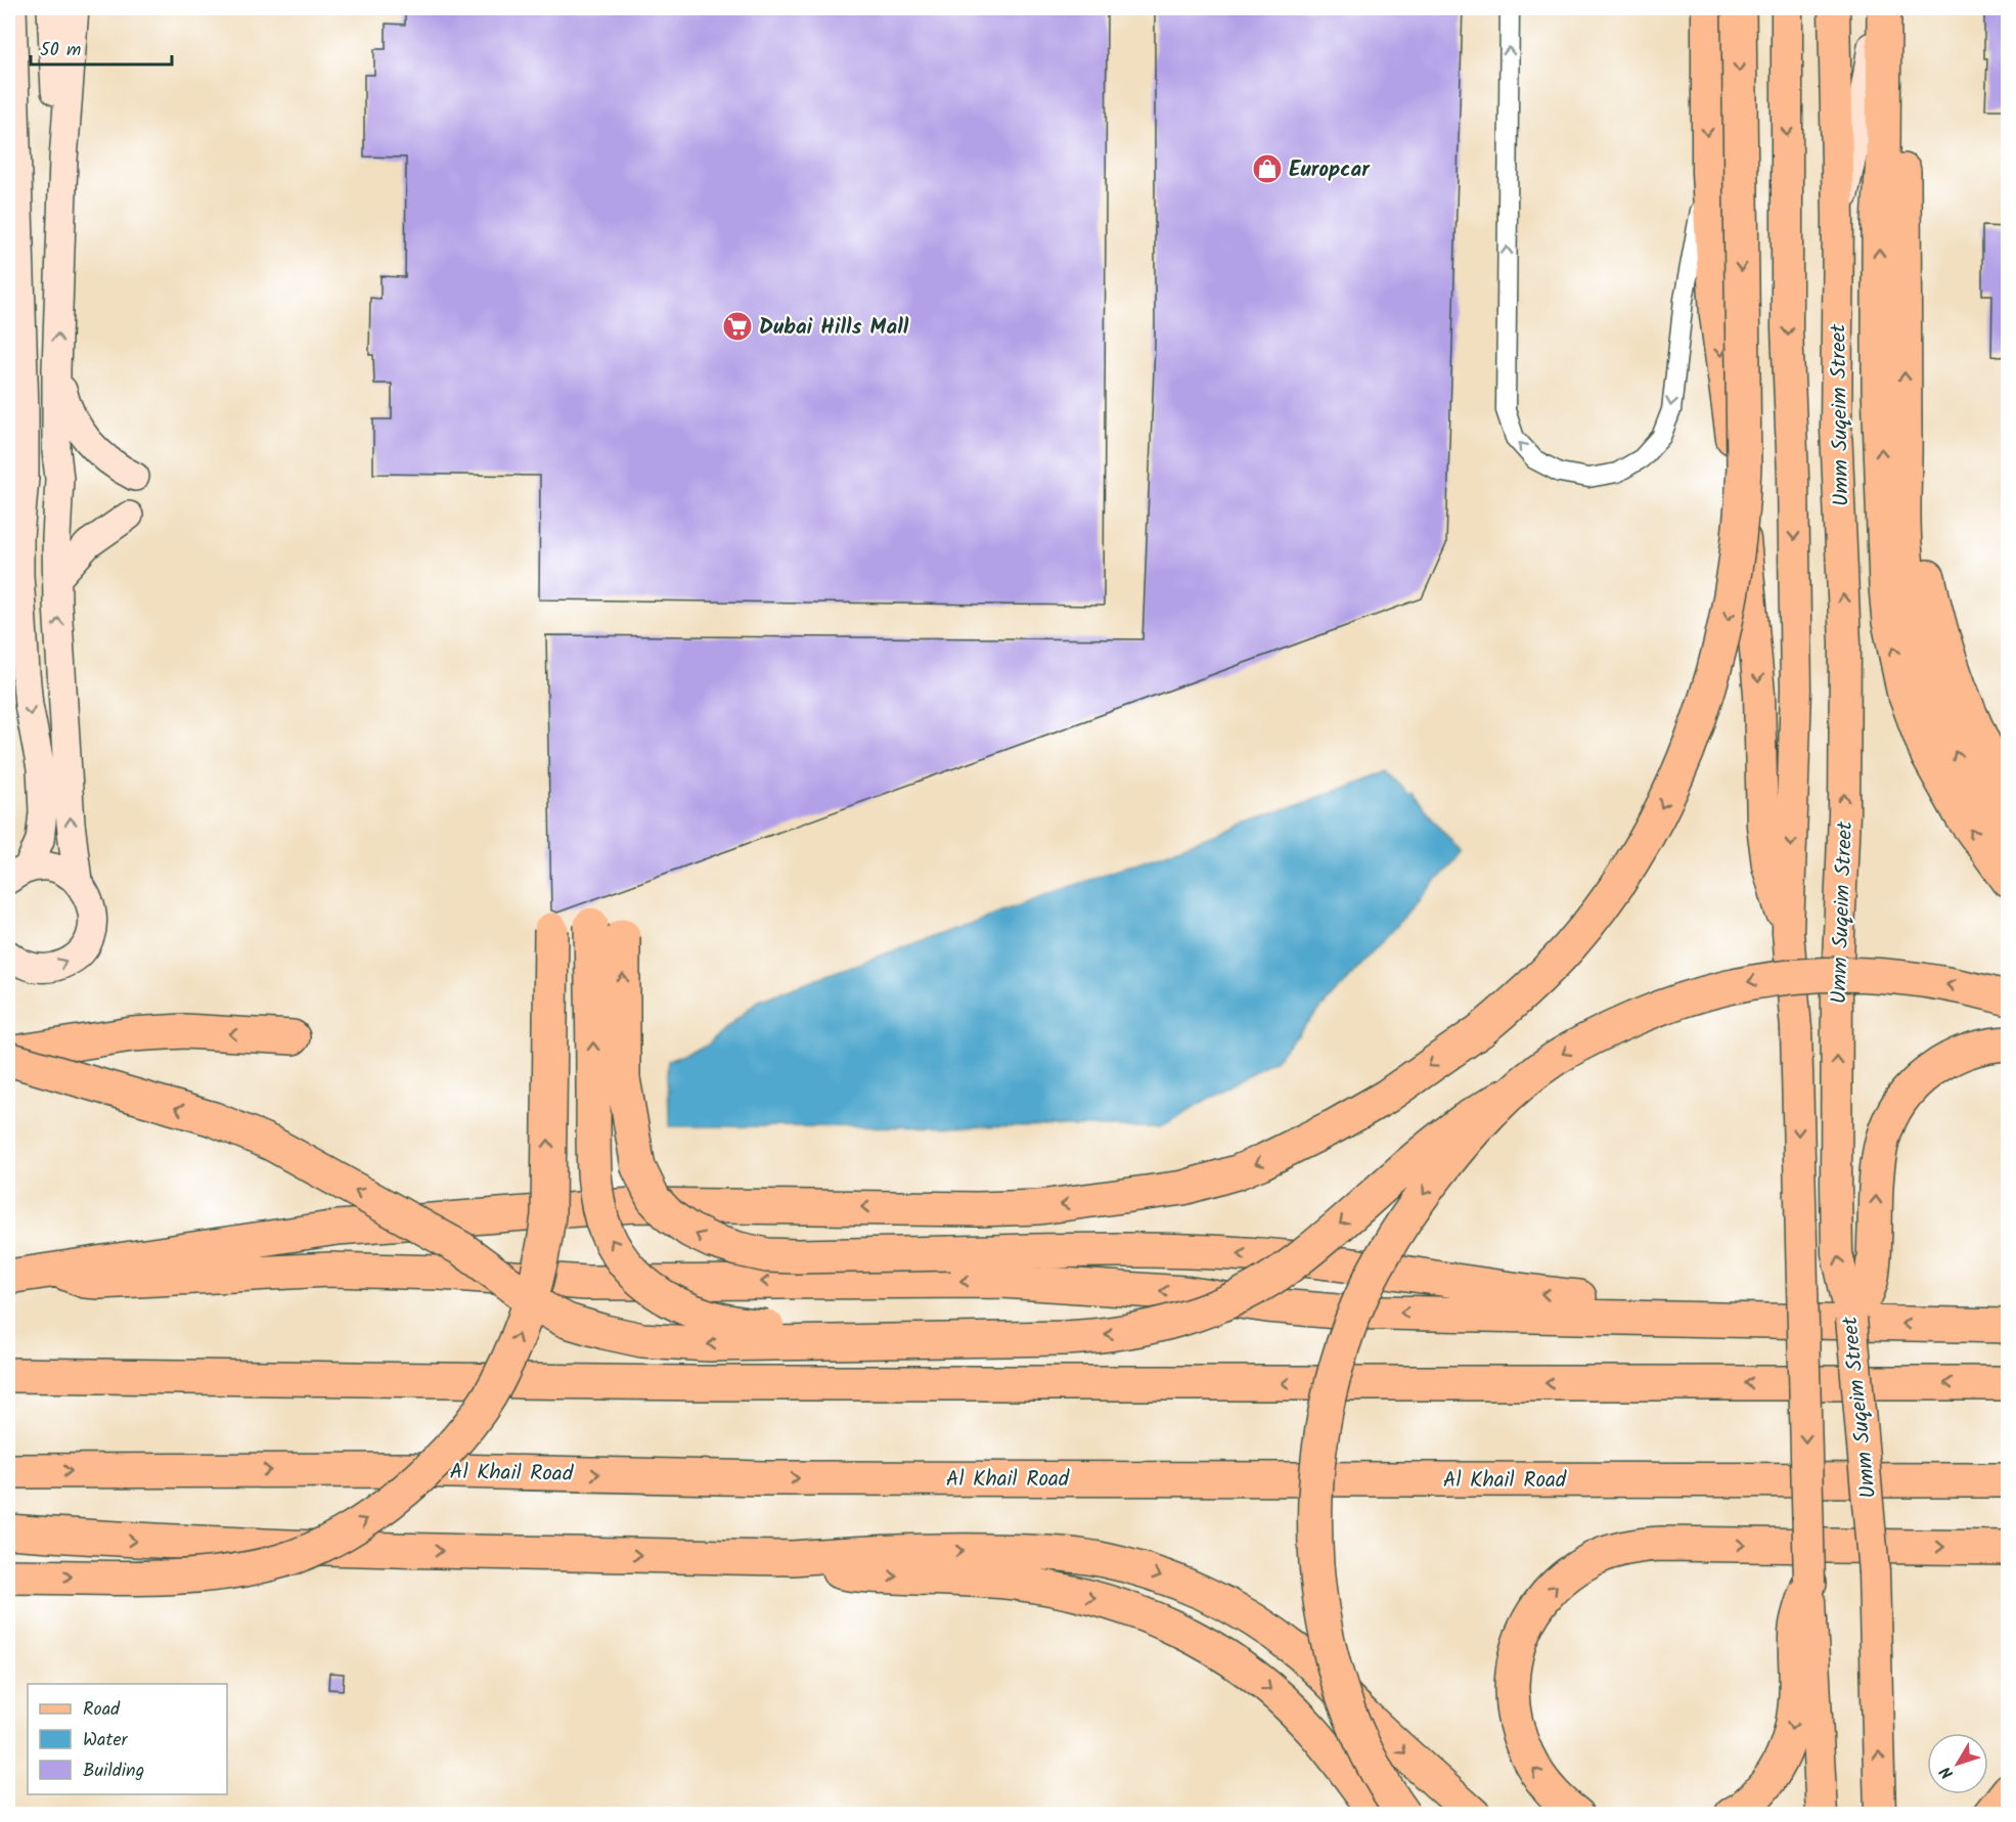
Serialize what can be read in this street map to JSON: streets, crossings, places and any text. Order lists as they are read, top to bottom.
{
  "streets": {
    "highway": ["Al Khail Road"],
    "main road": ["Umm Suqeim Street"]
  },
  "places": {
    "shop": ["Europcar"],
    "supermarket": ["Dubai Hills Mall"]
  },
  "legend": ["Road", "Water", "Building"],
  "scale_bar": "50 m",
  "north": "bottom left"
}
